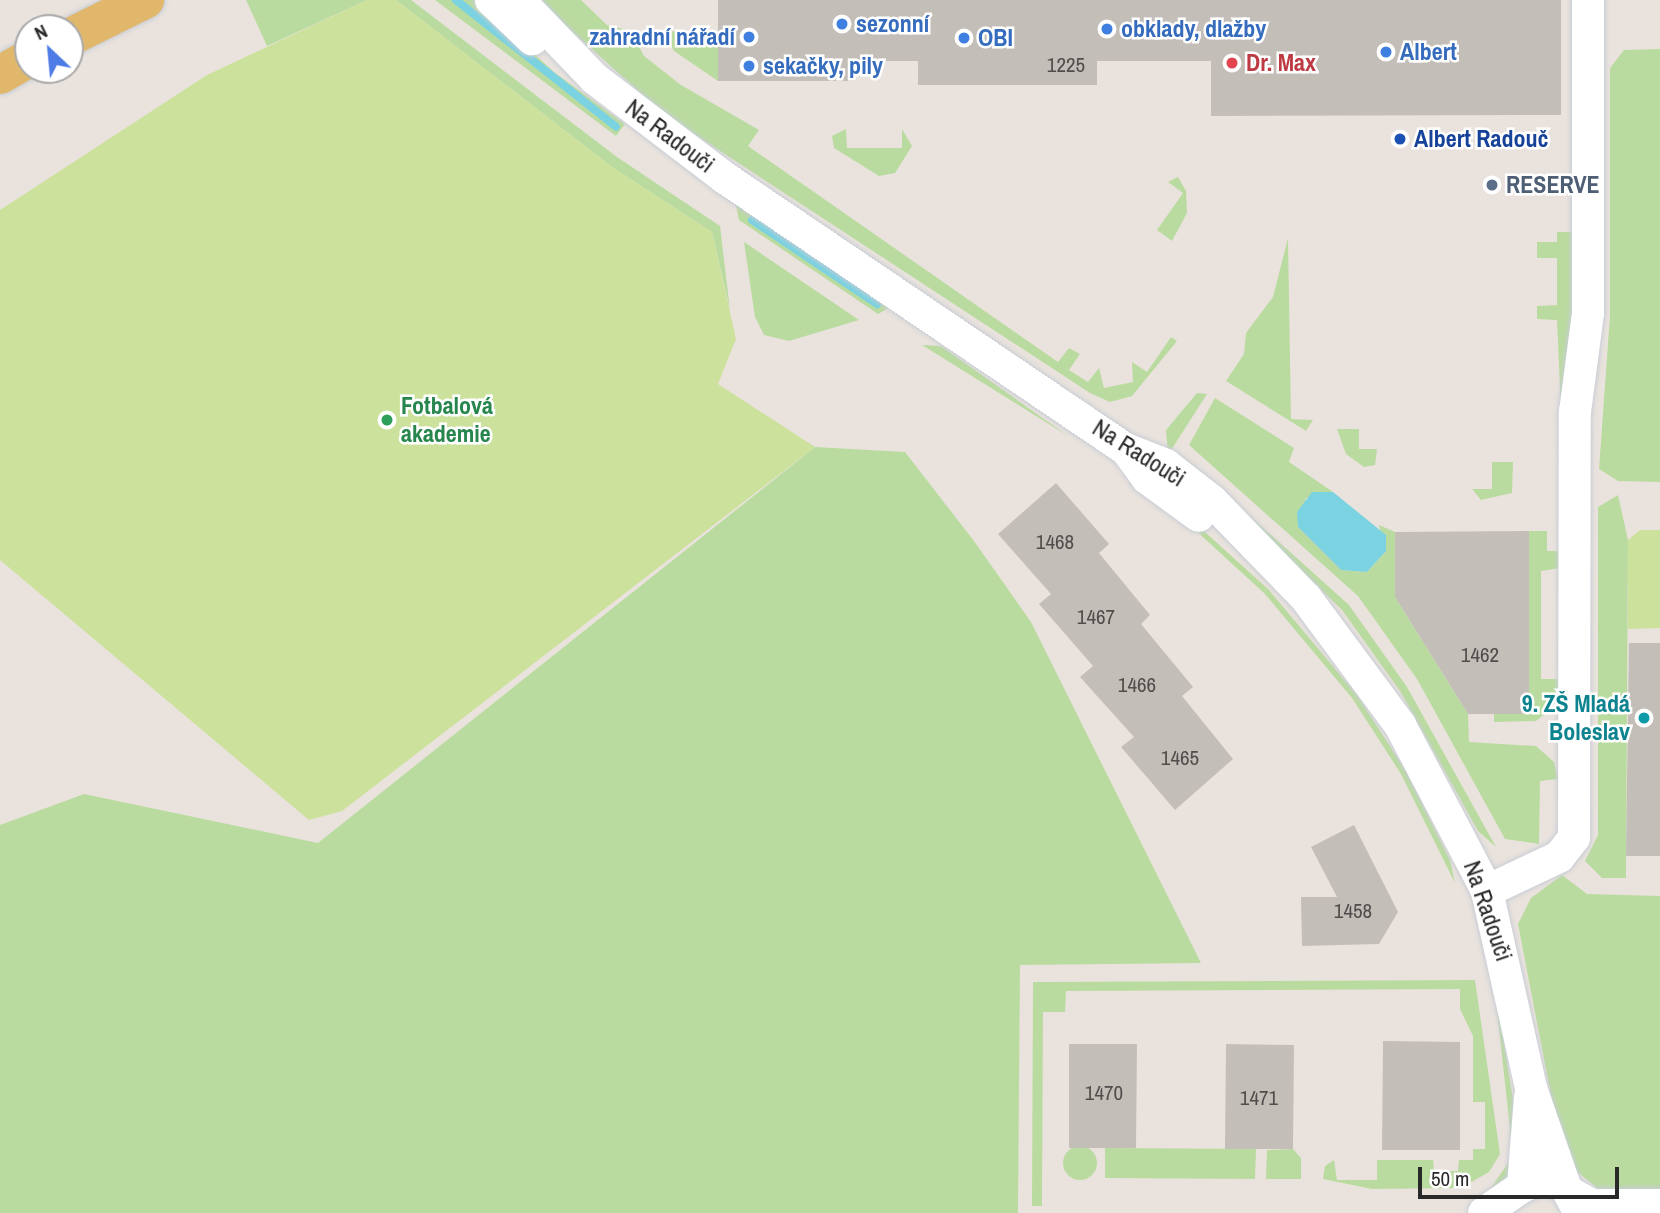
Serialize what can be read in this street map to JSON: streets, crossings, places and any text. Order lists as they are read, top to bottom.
{
  "streets": {
    "street": ["Na Radouči"]
  },
  "places": [
    "sezonní",
    "obklady, dlažby",
    "zahradní nářadí",
    "OBI",
    "Albert",
    "Dr. Max",
    "sekačky, pily",
    "Albert Radouč",
    "RESERVE",
    "Fotbalová akademie",
    "9. ZŠ Mladá Boleslav"
  ],
  "house_numbers": [
    "1225",
    "1468",
    "1467",
    "1462",
    "1466",
    "1465",
    "1458",
    "1470",
    "1471"
  ],
  "scale_bar": "50 m",
  "north": "top left"
}
